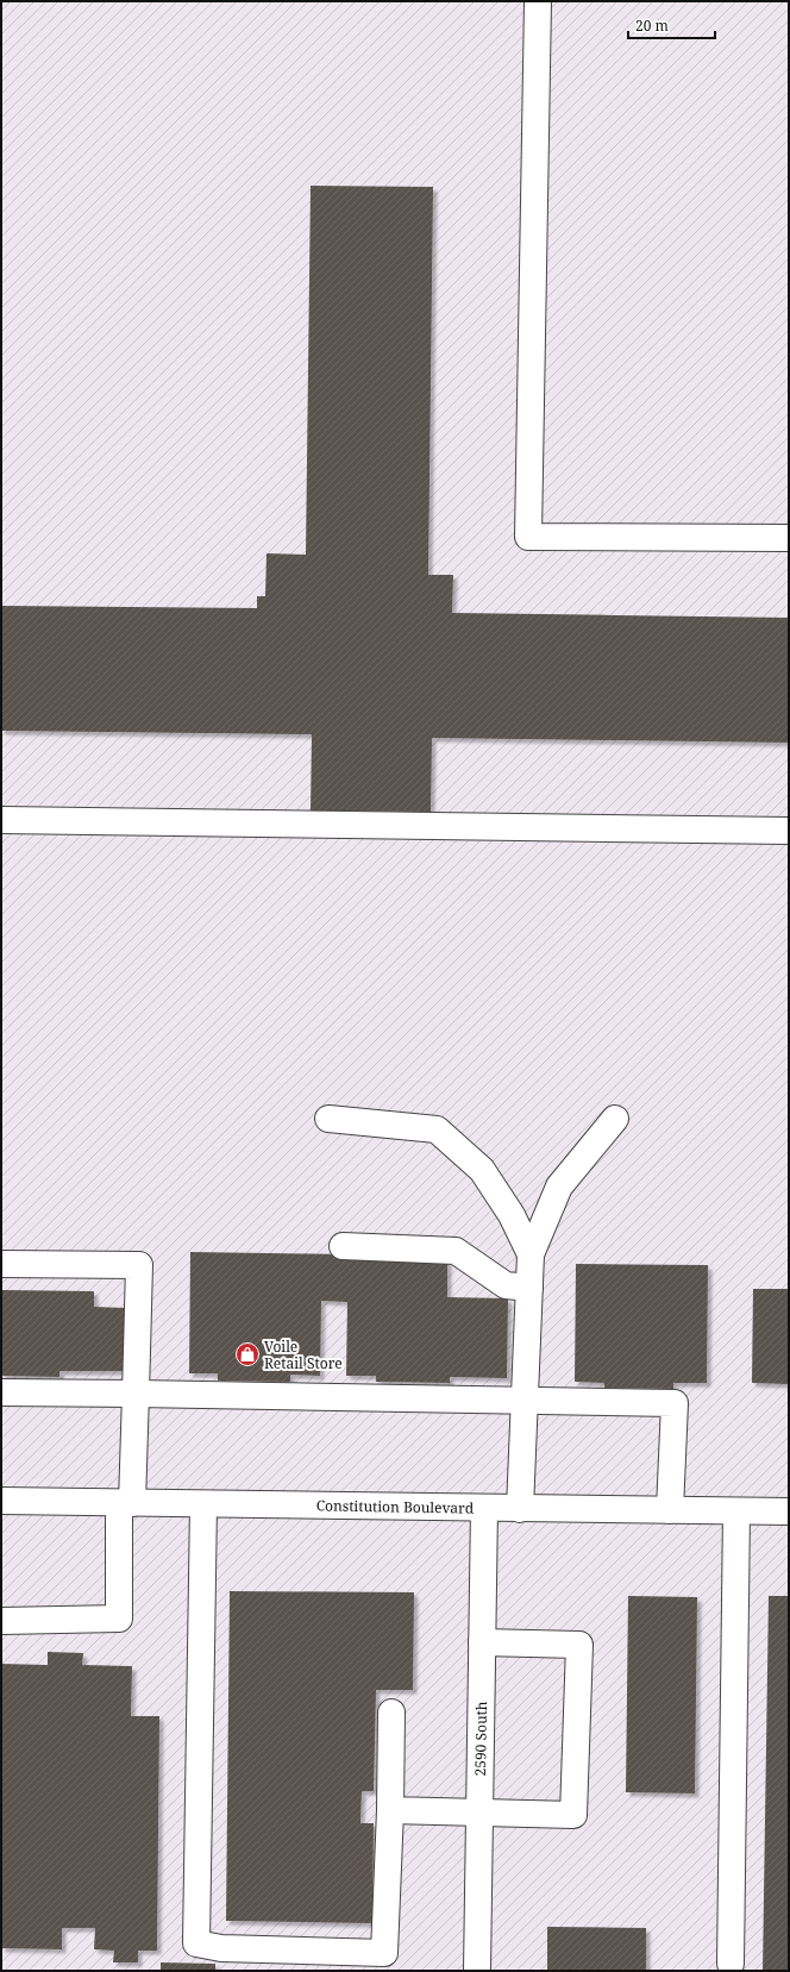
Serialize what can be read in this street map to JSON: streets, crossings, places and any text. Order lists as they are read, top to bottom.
{
  "streets": {
    "street": ["Constitution Boulevard", "2590 South"]
  },
  "crossings": [
    ["Constitution Boulevard", "2590 South"]
  ],
  "places": {
    "shop": ["Voile Retail Store"]
  },
  "scale_bar": "20 m"
}
